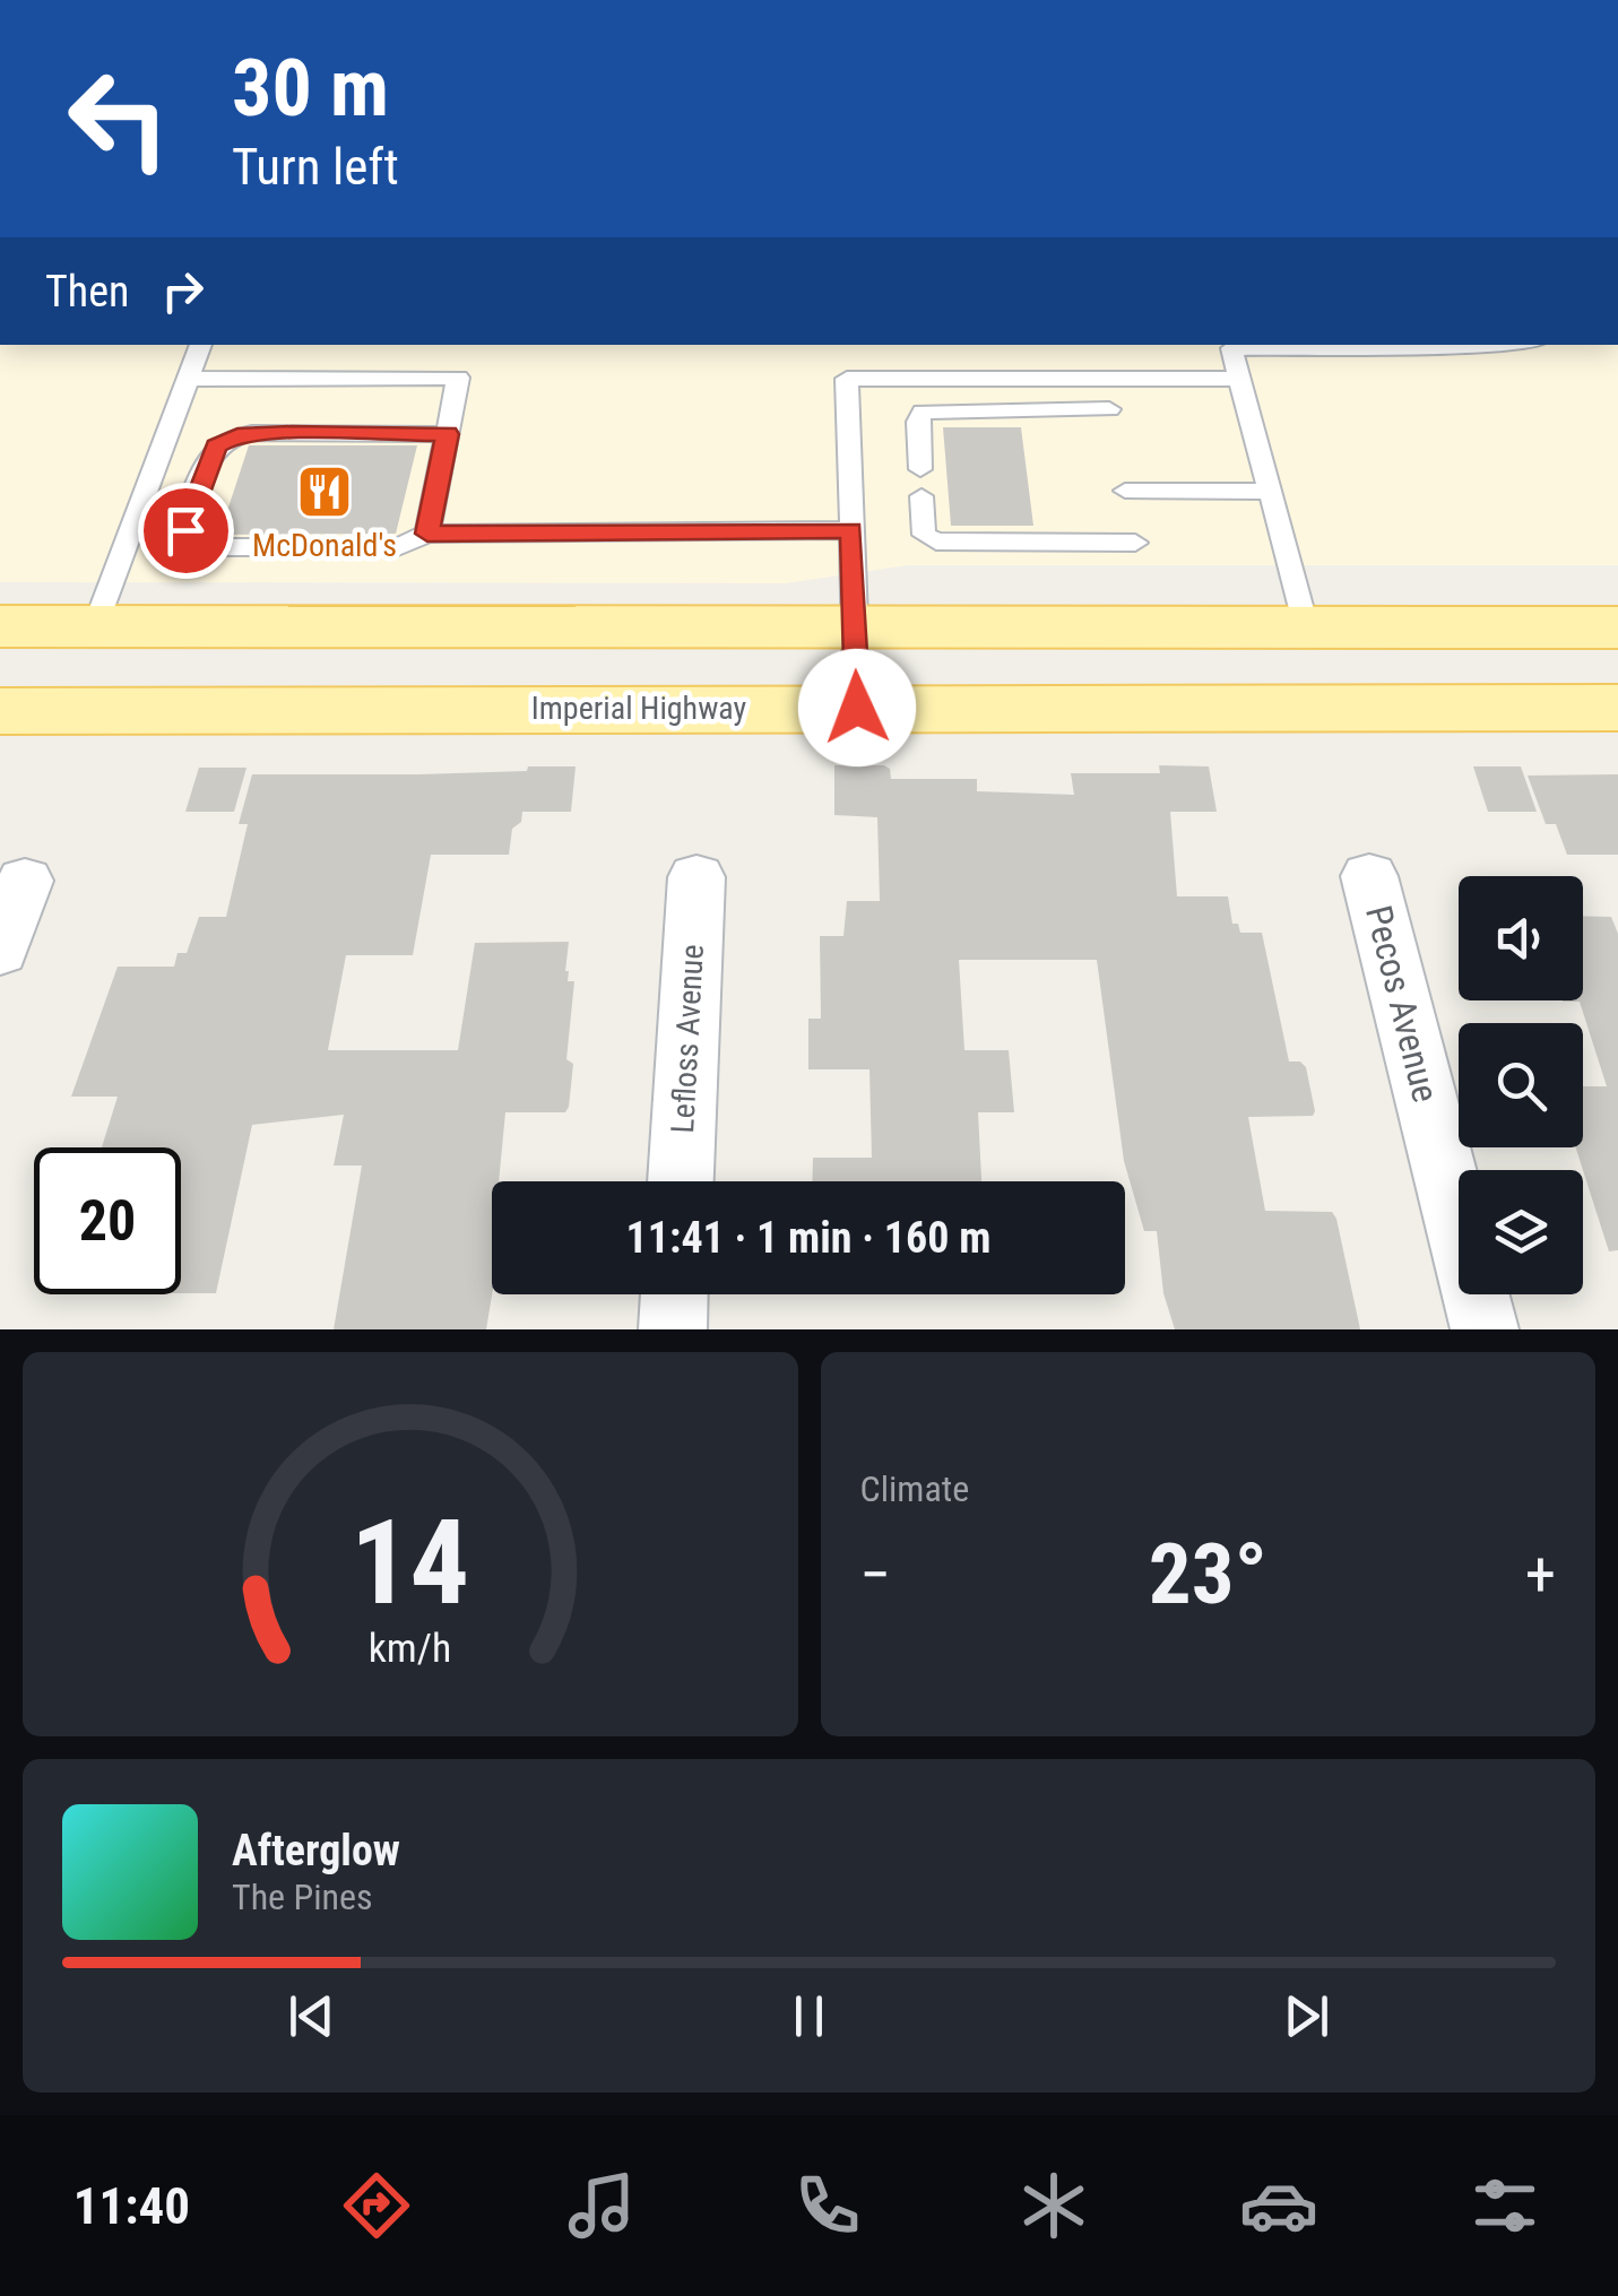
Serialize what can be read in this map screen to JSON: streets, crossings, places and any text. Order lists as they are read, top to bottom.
{
  "streets": {
    "main road": ["Imperial Highway"],
    "street": ["Pecos Avenue", "Lefloss Avenue"]
  },
  "places": {
    "restaurant": ["McDonald's"]
  },
  "page": {
    "turn": ["30 m", "Turn left"],
    "then": "Then",
    "limit": "20",
    "trip": "11:41 · 1 min · 160 m",
    "tile": "Climate",
    "heat": ["−", "23°", "+"],
    "song": ["Afterglow", "The Pines"],
    "tabs": "11:40",
    "gauge": ["14", "km/h"]
  }
}
